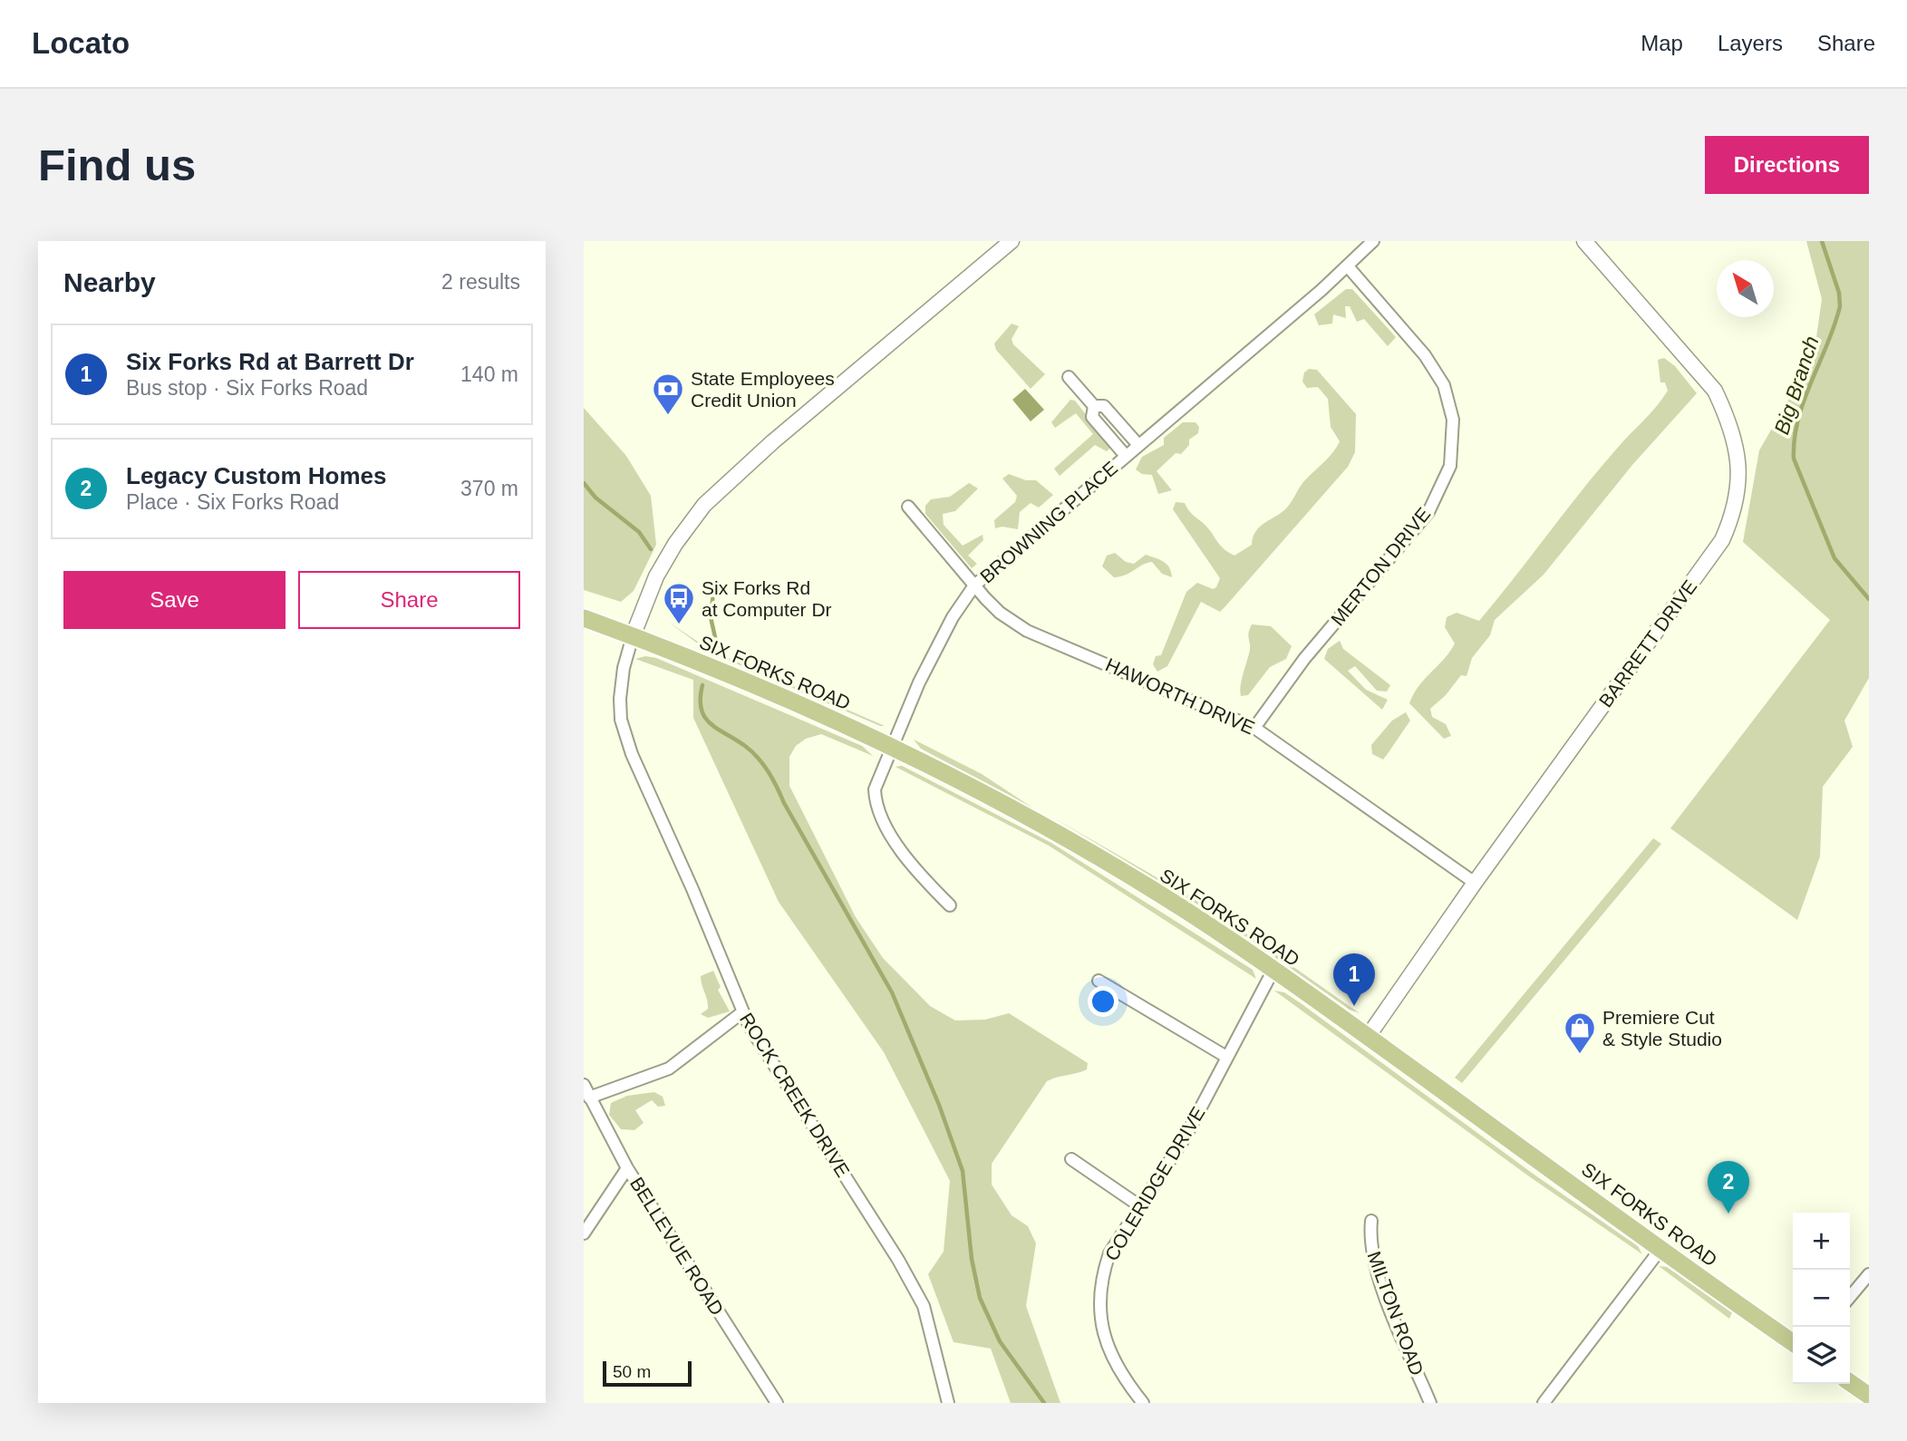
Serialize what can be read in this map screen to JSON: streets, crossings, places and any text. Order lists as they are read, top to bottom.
{
  "streets": {
    "main road": ["SIX FORKS ROAD"],
    "street": [
      "BROWNING PLACE",
      "MERTON DRIVE",
      "BARRETT DRIVE",
      "HAWORTH DRIVE",
      "ROCK CREEK DRIVE",
      "COLERIDGE DRIVE",
      "BELLEVUE ROAD",
      "MILTON ROAD"
    ]
  },
  "crossings": [
    ["BROWNING PLACE", "MERTON DRIVE"],
    ["BROWNING PLACE", "SIX FORKS ROAD"],
    ["BROWNING PLACE", "HAWORTH DRIVE"],
    ["MERTON DRIVE", "HAWORTH DRIVE"],
    ["BARRETT DRIVE", "SIX FORKS ROAD"],
    ["BARRETT DRIVE", "HAWORTH DRIVE"],
    ["SIX FORKS ROAD", "ROCK CREEK DRIVE"],
    ["SIX FORKS ROAD", "COLERIDGE DRIVE"]
  ],
  "water": ["Big Branch"],
  "places": {
    "bank": ["State Employees Credit Union"],
    "bus stop": ["Six Forks Rd at Computer Dr"],
    "shop": ["Premiere Cut & Style Studio"]
  },
  "scale_bar": "50 m",
  "north": "top left",
  "page": {
    "header": "Locato",
    "nav": ["Map", "Layers", "Share"],
    "buttons": [
      "Directions",
      ["Save", "Share"]
    ],
    "title": "Find us",
    "heading": ["Nearby", "2 results"],
    "list": [
      {
        "mark": "1",
        "name": "Six Forks Rd at Barrett Dr",
        "note": "Bus stop · Six Forks Road",
        "value": "140 m"
      },
      {
        "mark": "2",
        "name": "Legacy Custom Homes",
        "note": "Place · Six Forks Road",
        "value": "370 m"
      }
    ],
    "pins": ["1", "2"],
    "map_buttons": ["+", "−"],
    "scale": "50 m"
  }
}
